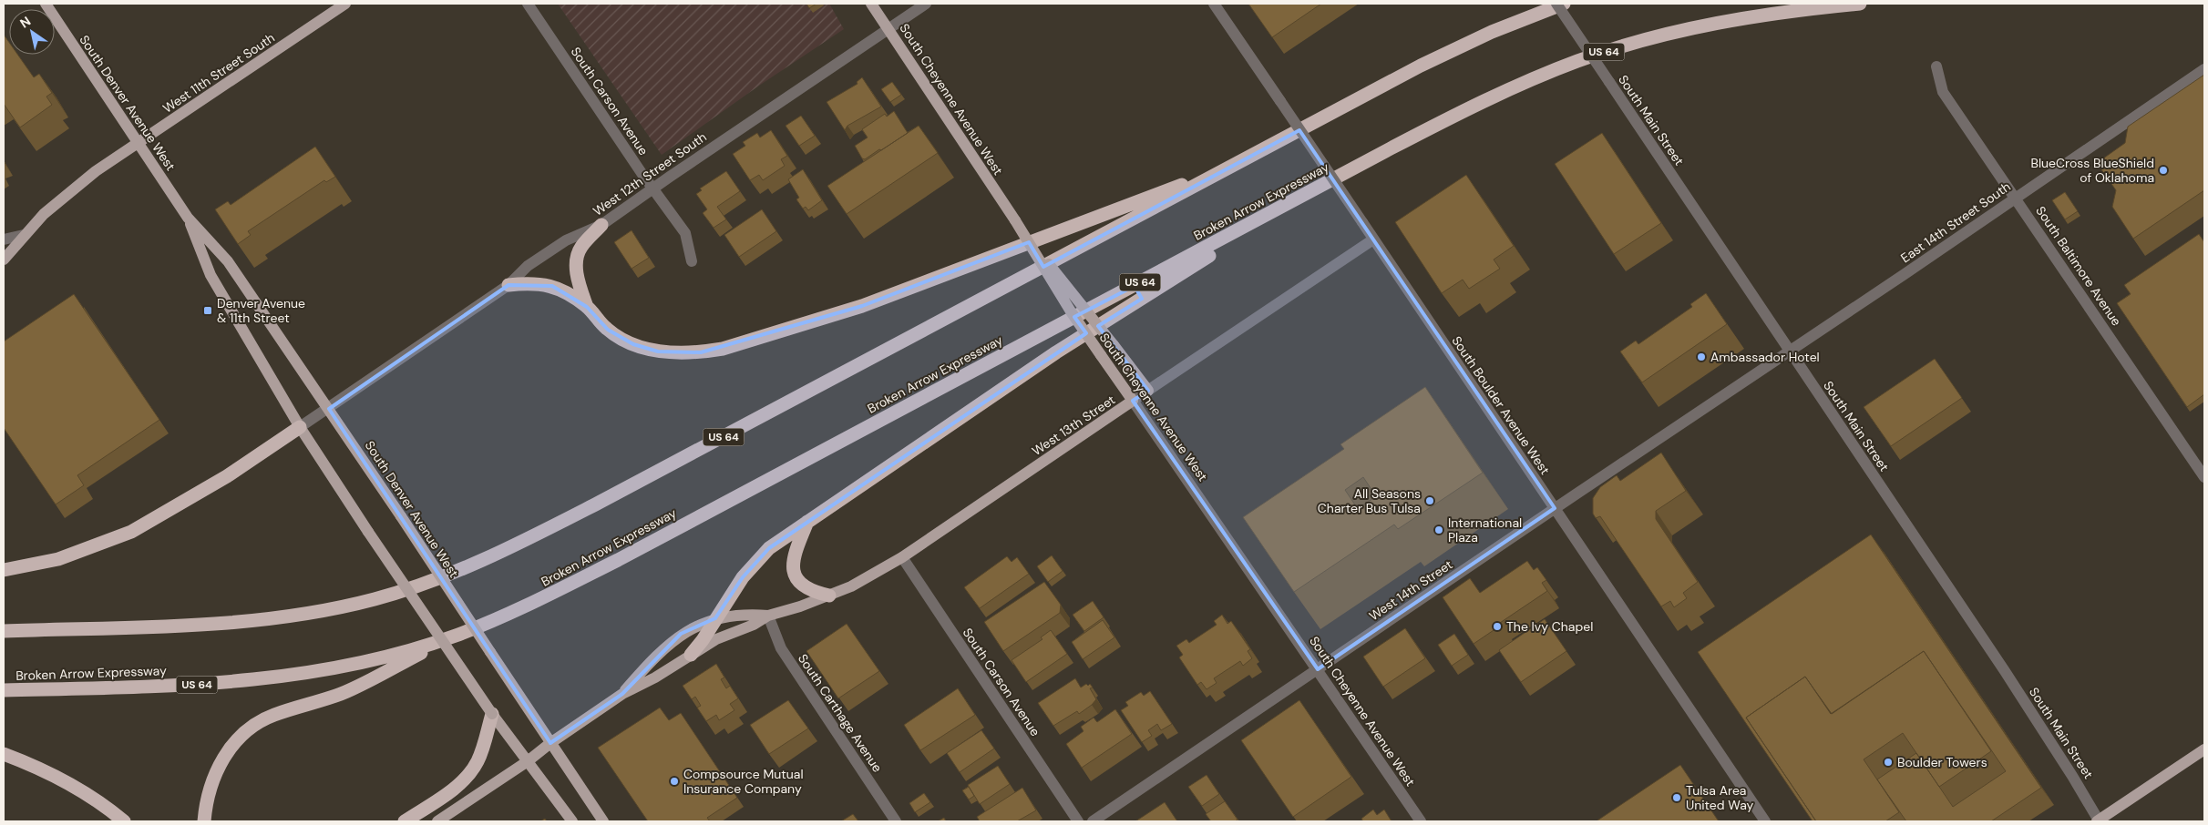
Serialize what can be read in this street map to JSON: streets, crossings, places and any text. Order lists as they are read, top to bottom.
{
  "streets": {
    "highway": ["US 64", "Broken Arrow Expressway"],
    "main road": [
      "West 11th Street South",
      "South Cheyenne Avenue West",
      "South Denver Avenue West",
      "West 13th Street"
    ],
    "street": [
      "South Carson Avenue",
      "South Main Street",
      "West 12th Street South",
      "East 14th Street South",
      "South Baltimore Avenue",
      "South Boulder Avenue West",
      "West 14th Street",
      "South Carthage Avenue"
    ]
  },
  "crossings": [
    ["West 11th Street South", "South Denver Avenue West"],
    ["South Cheyenne Avenue West", "West 12th Street South"],
    ["South Cheyenne Avenue West", "West 13th Street"],
    ["South Cheyenne Avenue West", "West 14th Street"],
    ["South Carson Avenue", "West 12th Street South"],
    ["South Carson Avenue", "West 13th Street"],
    ["South Denver Avenue West", "West 12th Street South"],
    ["South Main Street", "East 14th Street South"],
    ["South Main Street", "West 14th Street"],
    ["East 14th Street South", "South Baltimore Avenue"],
    ["East 14th Street South", "West 14th Street"],
    ["South Boulder Avenue West", "West 13th Street"],
    ["South Boulder Avenue West", "West 14th Street"],
    ["West 13th Street", "South Carthage Avenue"]
  ],
  "places": {
    "other": [
      "BlueCross BlueShield of Oklahoma",
      "Ambassador Hotel",
      "All Seasons Charter Bus Tulsa",
      "International Plaza",
      "The Ivy Chapel",
      "Boulder Towers",
      "Compsource Mutual Insurance Company",
      "Tulsa Area United Way"
    ],
    "transit": ["Denver Avenue & 11th Street"]
  },
  "north": "top left"
}
